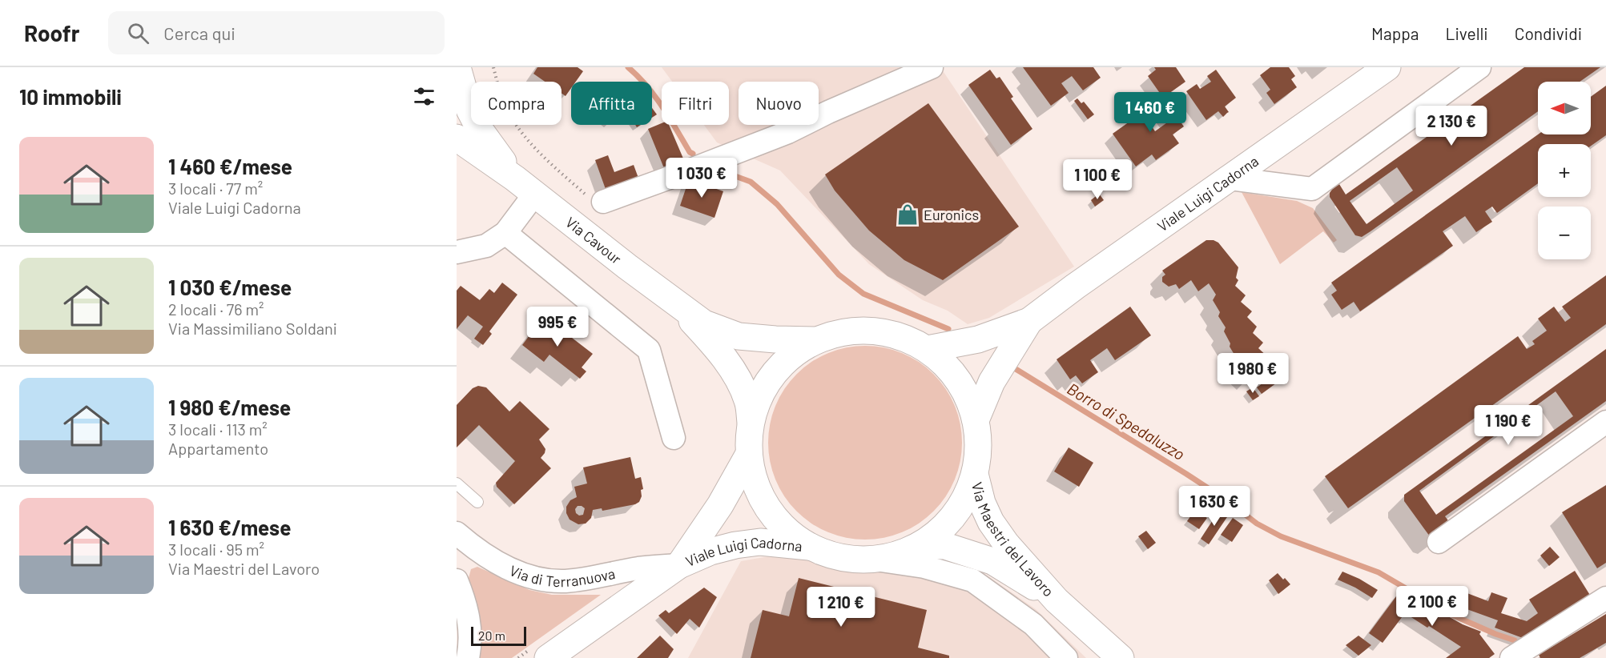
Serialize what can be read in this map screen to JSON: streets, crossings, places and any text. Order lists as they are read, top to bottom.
{
  "streets": {
    "main road": ["Viale Luigi Cadorna", "Via Cavour", "Via Maestri del Lavoro"],
    "street": ["Via di Terranuova"]
  },
  "crossings": [
    ["Viale Luigi Cadorna", "Via di Terranuova"]
  ],
  "water": ["Borro di Spedaluzzo"],
  "places": {
    "shop": ["Euronics"]
  },
  "scale_bar": "20 m",
  "north": "left",
  "page": {
    "header": "Roofr",
    "search": "Cerca qui",
    "nav": ["Mappa", "Livelli", "Condividi"],
    "heading": "10 immobili",
    "map_buttons": ["+", "−"],
    "chip": [
      "Compra",
      "Affitta",
      "Filtri",
      "Nuovo"
    ],
    "price": [
      "1 460 €",
      "2 130 €",
      "1 030 €",
      "1 100 €",
      "995 €",
      "1 980 €",
      "1 190 €",
      "1 630 €",
      "2 100 €",
      "1 210 €"
    ],
    "list": [
      {
        "name": "1 460 €/mese",
        "note": "3 locali · 77 m² · Viale Luigi Cadorna"
      },
      {
        "name": "1 030 €/mese",
        "note": "2 locali · 76 m² · Via Massimiliano Soldani"
      },
      {
        "name": "1 980 €/mese",
        "note": "3 locali · 113 m² · Appartamento"
      },
      {
        "name": "1 630 €/mese",
        "note": "3 locali · 95 m² · Via Maestri del Lavoro"
      }
    ],
    "scale": "20 m"
  }
}
